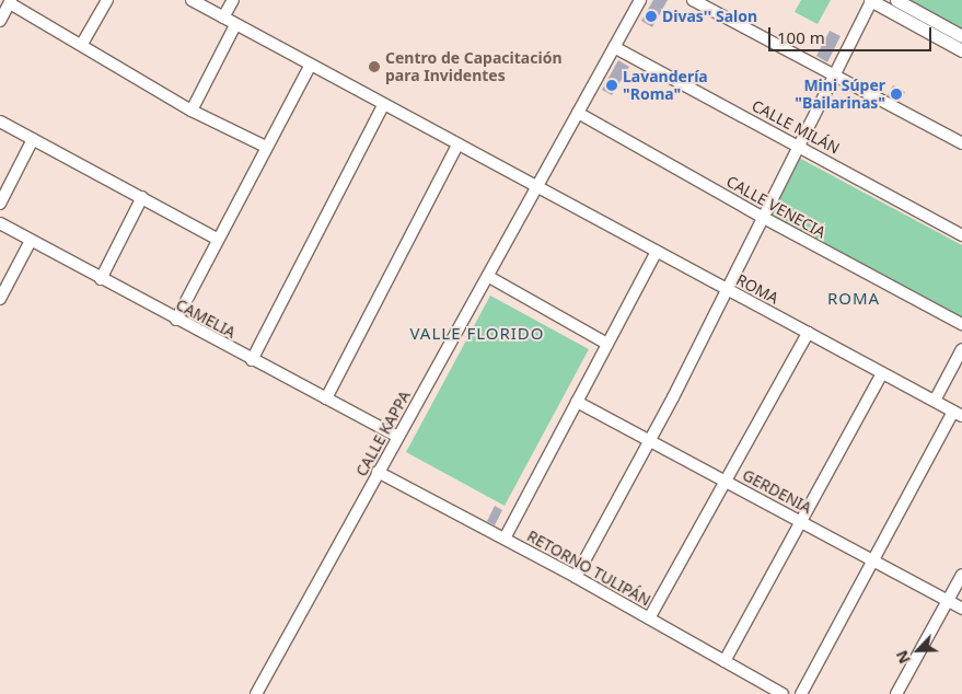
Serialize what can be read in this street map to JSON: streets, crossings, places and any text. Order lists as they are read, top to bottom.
{
  "streets": {
    "street": [
      "CALLE MILÁN",
      "CALLE VENECIA",
      "ROMA",
      "CAMELIA",
      "CALLE KAPPA",
      "GERDENIA",
      "RETORNO TULIPÁN"
    ]
  },
  "crossings": [
    ["CALLE MILÁN", "CALLE KAPPA"],
    ["CALLE VENECIA", "CALLE KAPPA"],
    ["ROMA", "CALLE KAPPA"],
    ["CAMELIA", "CALLE KAPPA"],
    ["CALLE KAPPA", "RETORNO TULIPÁN"]
  ],
  "districts": ["ROMA", "VALLE FLORIDO"],
  "places": [
    "Divas'' Salon",
    "Centro de Capacitación para Invidentes",
    "Lavandería \"Roma\"",
    "Mini Súper \"Bailarinas\""
  ],
  "scale_bar": "100 m",
  "north": "bottom left"
}
